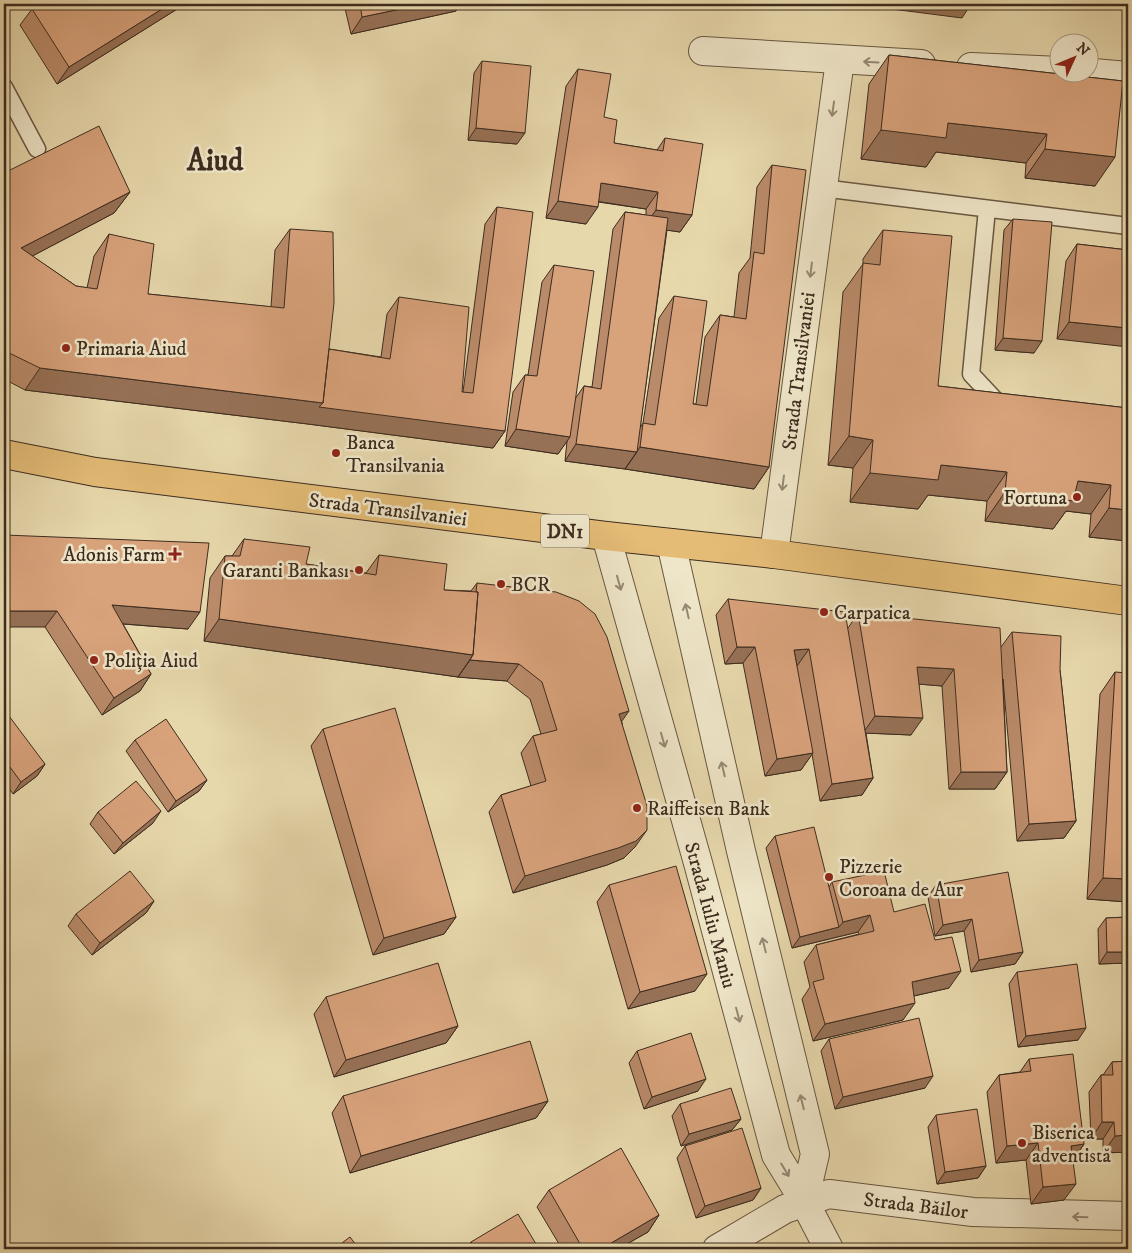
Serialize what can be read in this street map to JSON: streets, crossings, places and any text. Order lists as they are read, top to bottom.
{
  "streets": {
    "main road": ["Strada Transilvaniei", "DN1"],
    "street": ["Strada Iuliu Maniu", "Strada Băilor"]
  },
  "crossings": [
    ["Strada Transilvaniei", "Strada Iuliu Maniu"],
    ["Strada Iuliu Maniu", "Strada Băilor"]
  ],
  "one_way": ["Strada Băilor"],
  "districts": ["Aiud"],
  "places": {
    "other": [
      "Primaria Aiud",
      "Banca Transilvania",
      "Fortuna",
      "Garanti Bankası",
      "BCR",
      "Carpatica",
      "Poliția Aiud",
      "Raiffeisen Bank",
      "Pizzerie Coroana de Aur",
      "Biserica adventistă"
    ],
    "health": ["Adonis Farm"]
  },
  "north": "top right"
}
